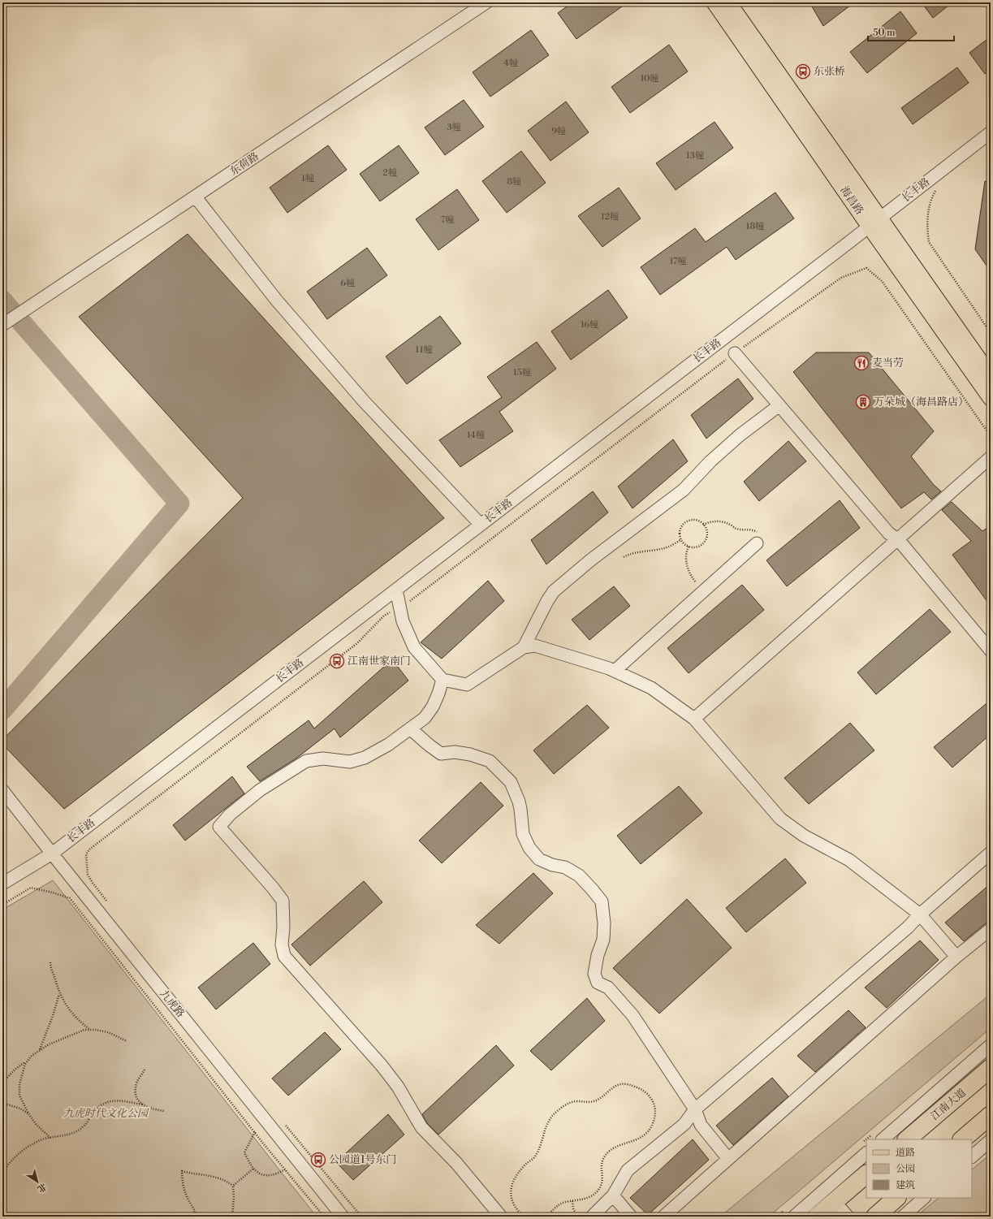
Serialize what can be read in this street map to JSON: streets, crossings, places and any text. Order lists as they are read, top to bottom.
{
  "streets": {
    "highway": ["江南大道"],
    "main road": ["海昌路"],
    "street": ["东荷路", "长丰路", "九虎路"]
  },
  "crossings": [
    ["长丰路", "海昌路"],
    ["长丰路", "九虎路"]
  ],
  "parks": ["九虎时代文化公园"],
  "places": {
    "bus stop": ["东张桥", "江南世家南门", "公园道1号东门"],
    "restaurant": ["麦当劳"],
    "building": ["万朵城（海昌路店）"]
  },
  "house_numbers": [
    "4幢",
    "10幢",
    "3幢",
    "9幢",
    "13幢",
    "2幢",
    "1幢",
    "8幢",
    "12幢",
    "7幢",
    "18幢",
    "17幢",
    "6幢",
    "16幢",
    "11幢",
    "15幢",
    "14幢"
  ],
  "legend": ["道路", "公园", "建筑"],
  "scale_bar": "50 m",
  "north": "bottom right"
}
